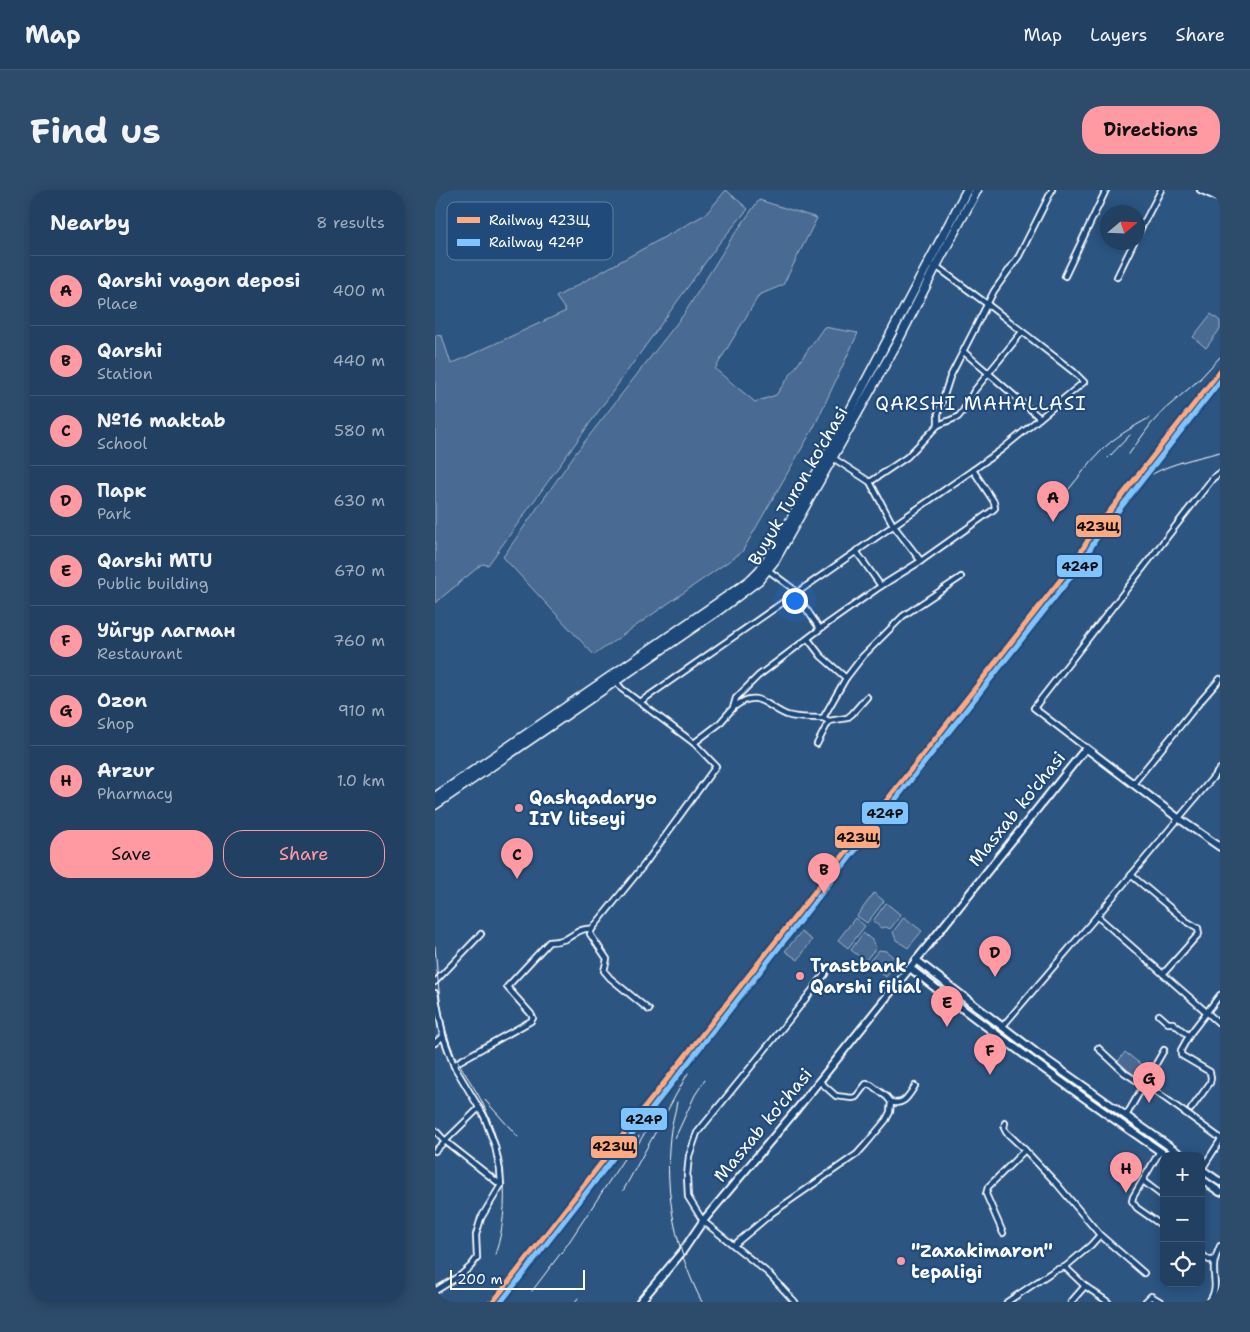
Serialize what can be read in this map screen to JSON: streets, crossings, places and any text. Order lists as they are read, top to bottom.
{
  "streets": {
    "main road": ["Buyuk Turon ko'chasi", "Masxab ko'chasi"]
  },
  "districts": ["QARSHI MAHALLASI"],
  "places": ["Qashqadaryo IIV litseyi", "Trastbank Qarshi filial", "\"Zaxakimaron\" tepaligi"],
  "lines": ["rail line 423Щ", "rail line 424Р"],
  "legend": ["Railway 423Щ", "Railway 424Р"],
  "scale_bar": "200 m",
  "north": "right",
  "page": {
    "header": "Map",
    "nav": ["Map", "Layers", "Share"],
    "buttons": [
      "Directions",
      ["Save", "Share"]
    ],
    "title": "Find us",
    "heading": ["Nearby", "8 results"],
    "list": [
      {
        "mark": "A",
        "name": "Qarshi vagon deposi",
        "note": "Place",
        "value": "400 m"
      },
      {
        "mark": "B",
        "name": "Qarshi",
        "note": "Station",
        "value": "440 m"
      },
      {
        "mark": "C",
        "name": "№16 maktab",
        "note": "School",
        "value": "580 m"
      },
      {
        "mark": "D",
        "name": "Парк",
        "note": "Park",
        "value": "630 m"
      },
      {
        "mark": "E",
        "name": "Qarshi MTU",
        "note": "Public building",
        "value": "670 m"
      },
      {
        "mark": "F",
        "name": "Уйгур лагман",
        "note": "Restaurant",
        "value": "760 m"
      },
      {
        "mark": "G",
        "name": "Ozon",
        "note": "Shop",
        "value": "910 m"
      },
      {
        "mark": "H",
        "name": "Arzur",
        "note": "Pharmacy",
        "value": "1.0 km"
      }
    ],
    "pins": [
      "A",
      "C",
      "B",
      "D",
      "E",
      "F",
      "G",
      "H"
    ],
    "map_buttons": ["+", "−"],
    "scale": "200 m"
  }
}
